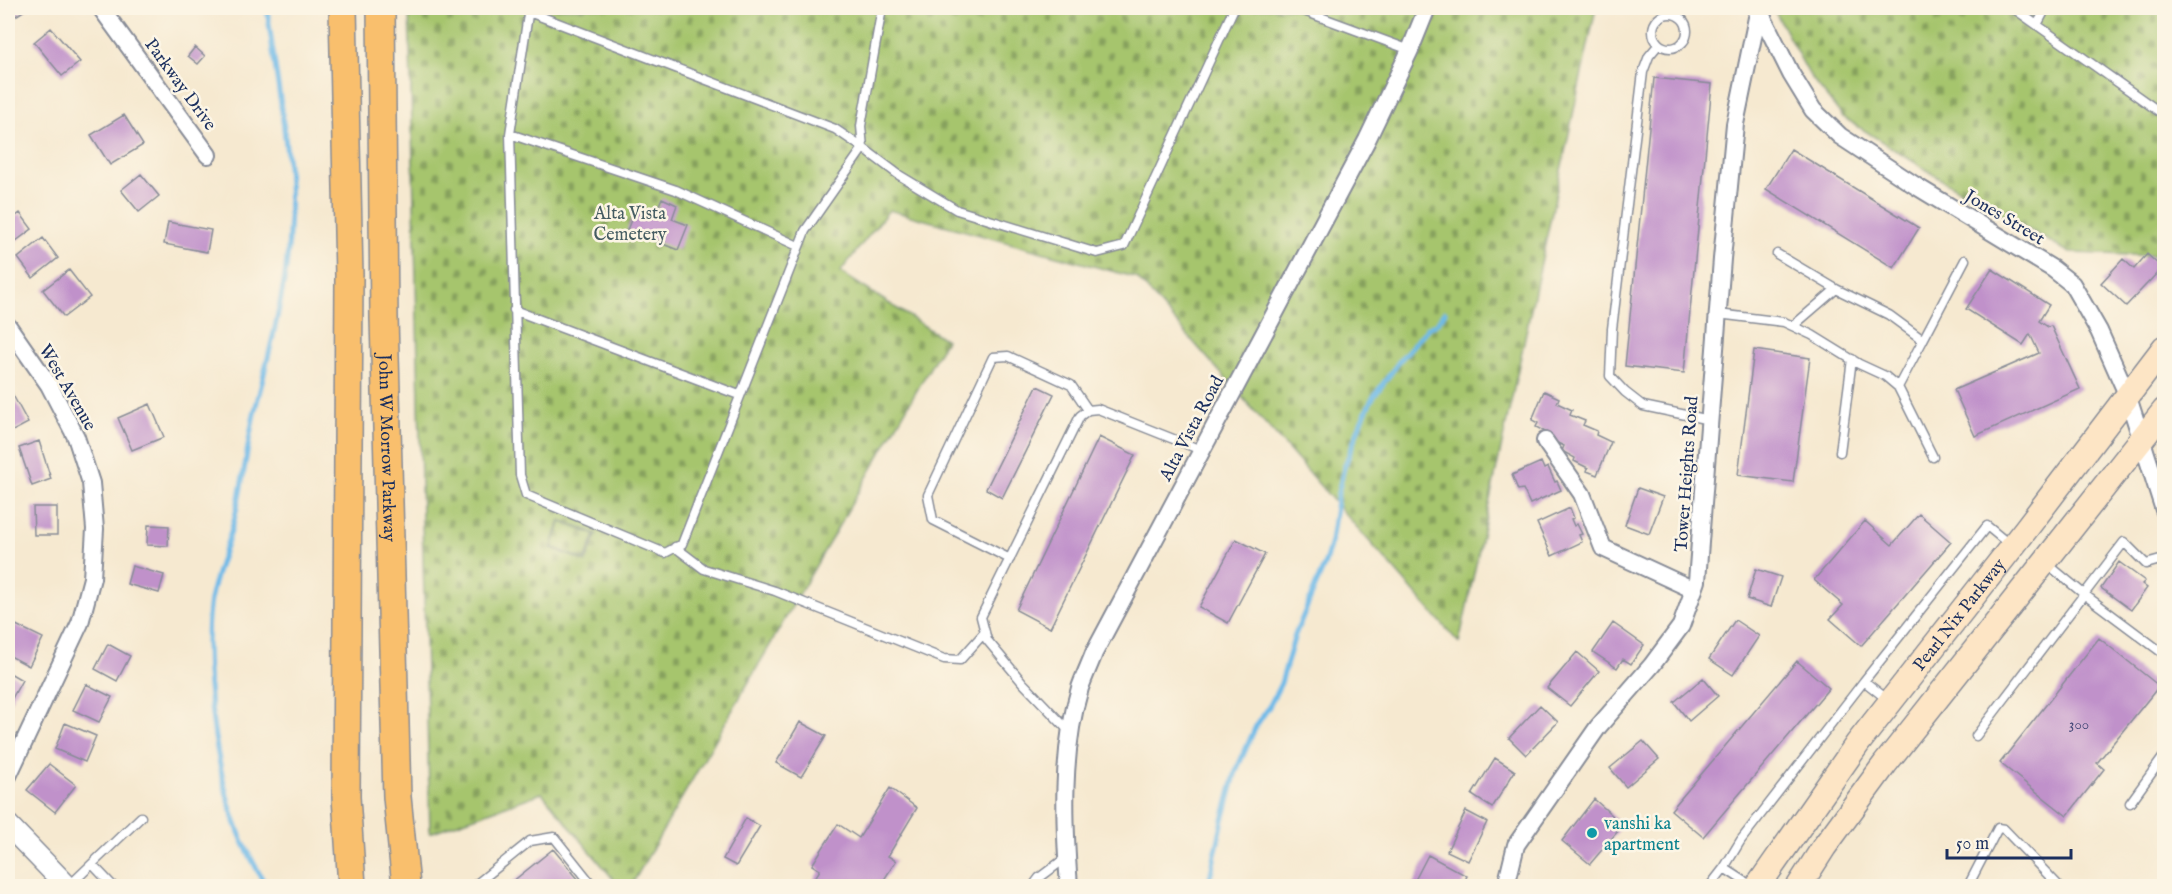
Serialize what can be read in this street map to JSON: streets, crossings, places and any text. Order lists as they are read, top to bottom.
{
  "streets": {
    "main road": ["John W Morrow Parkway", "Pearl Nix Parkway"],
    "street": [
      "Parkway Drive",
      "Jones Street",
      "West Avenue",
      "Alta Vista Road",
      "Tower Heights Road"
    ]
  },
  "crossings": [
    ["Jones Street", "Tower Heights Road"],
    ["Jones Street", "Pearl Nix Parkway"]
  ],
  "parks": ["Alta Vista Cemetery"],
  "places": ["vanshi ka apartment"],
  "house_numbers": ["300"],
  "scale_bar": "50 m"
}
